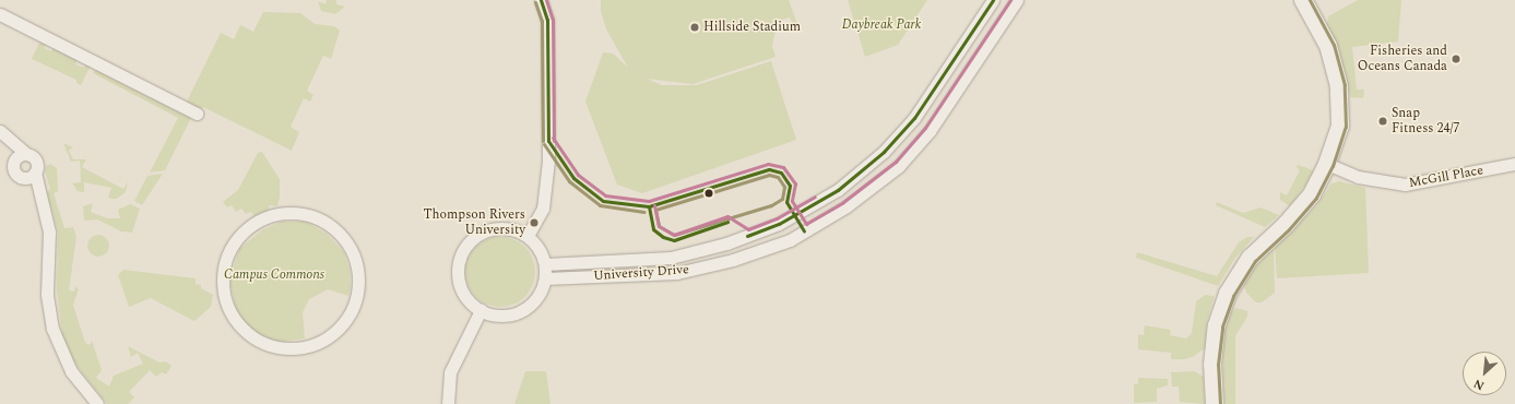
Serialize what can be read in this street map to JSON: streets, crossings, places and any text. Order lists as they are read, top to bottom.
{
  "streets": {
    "street": ["McGill Place", "University Drive"]
  },
  "parks": ["Daybreak Park", "Campus Commons"],
  "places": [
    "Hillside Stadium",
    "Fisheries and Oceans Canada",
    "Snap Fitness 24/7",
    "Thompson Rivers University"
  ],
  "north": "bottom left"
}
